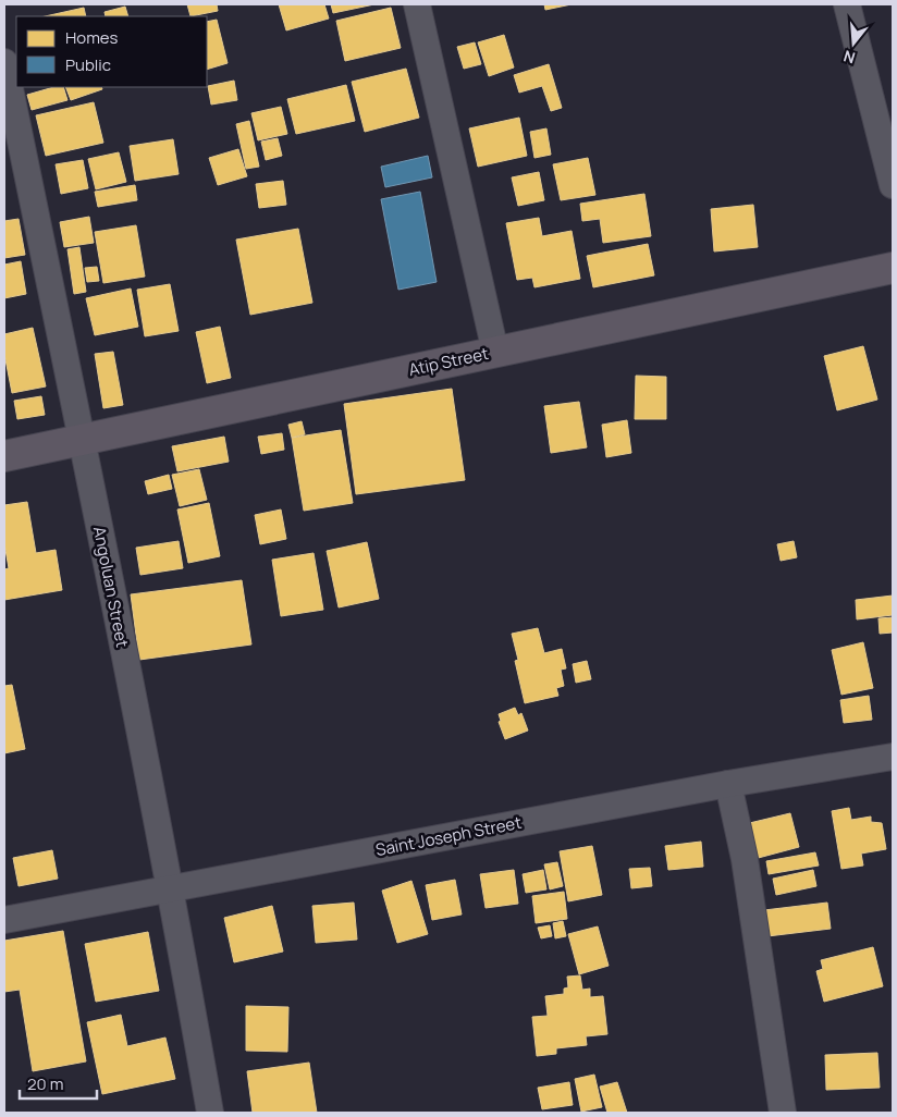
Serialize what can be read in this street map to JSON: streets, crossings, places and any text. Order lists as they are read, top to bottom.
{
  "streets": {
    "main road": ["Atip Street"],
    "street": ["Angoluan Street", "Saint Joseph Street"]
  },
  "crossings": [
    ["Atip Street", "Angoluan Street"],
    ["Angoluan Street", "Saint Joseph Street"]
  ],
  "legend": ["Homes", "Public"],
  "scale_bar": "20 m",
  "north": "bottom"
}
